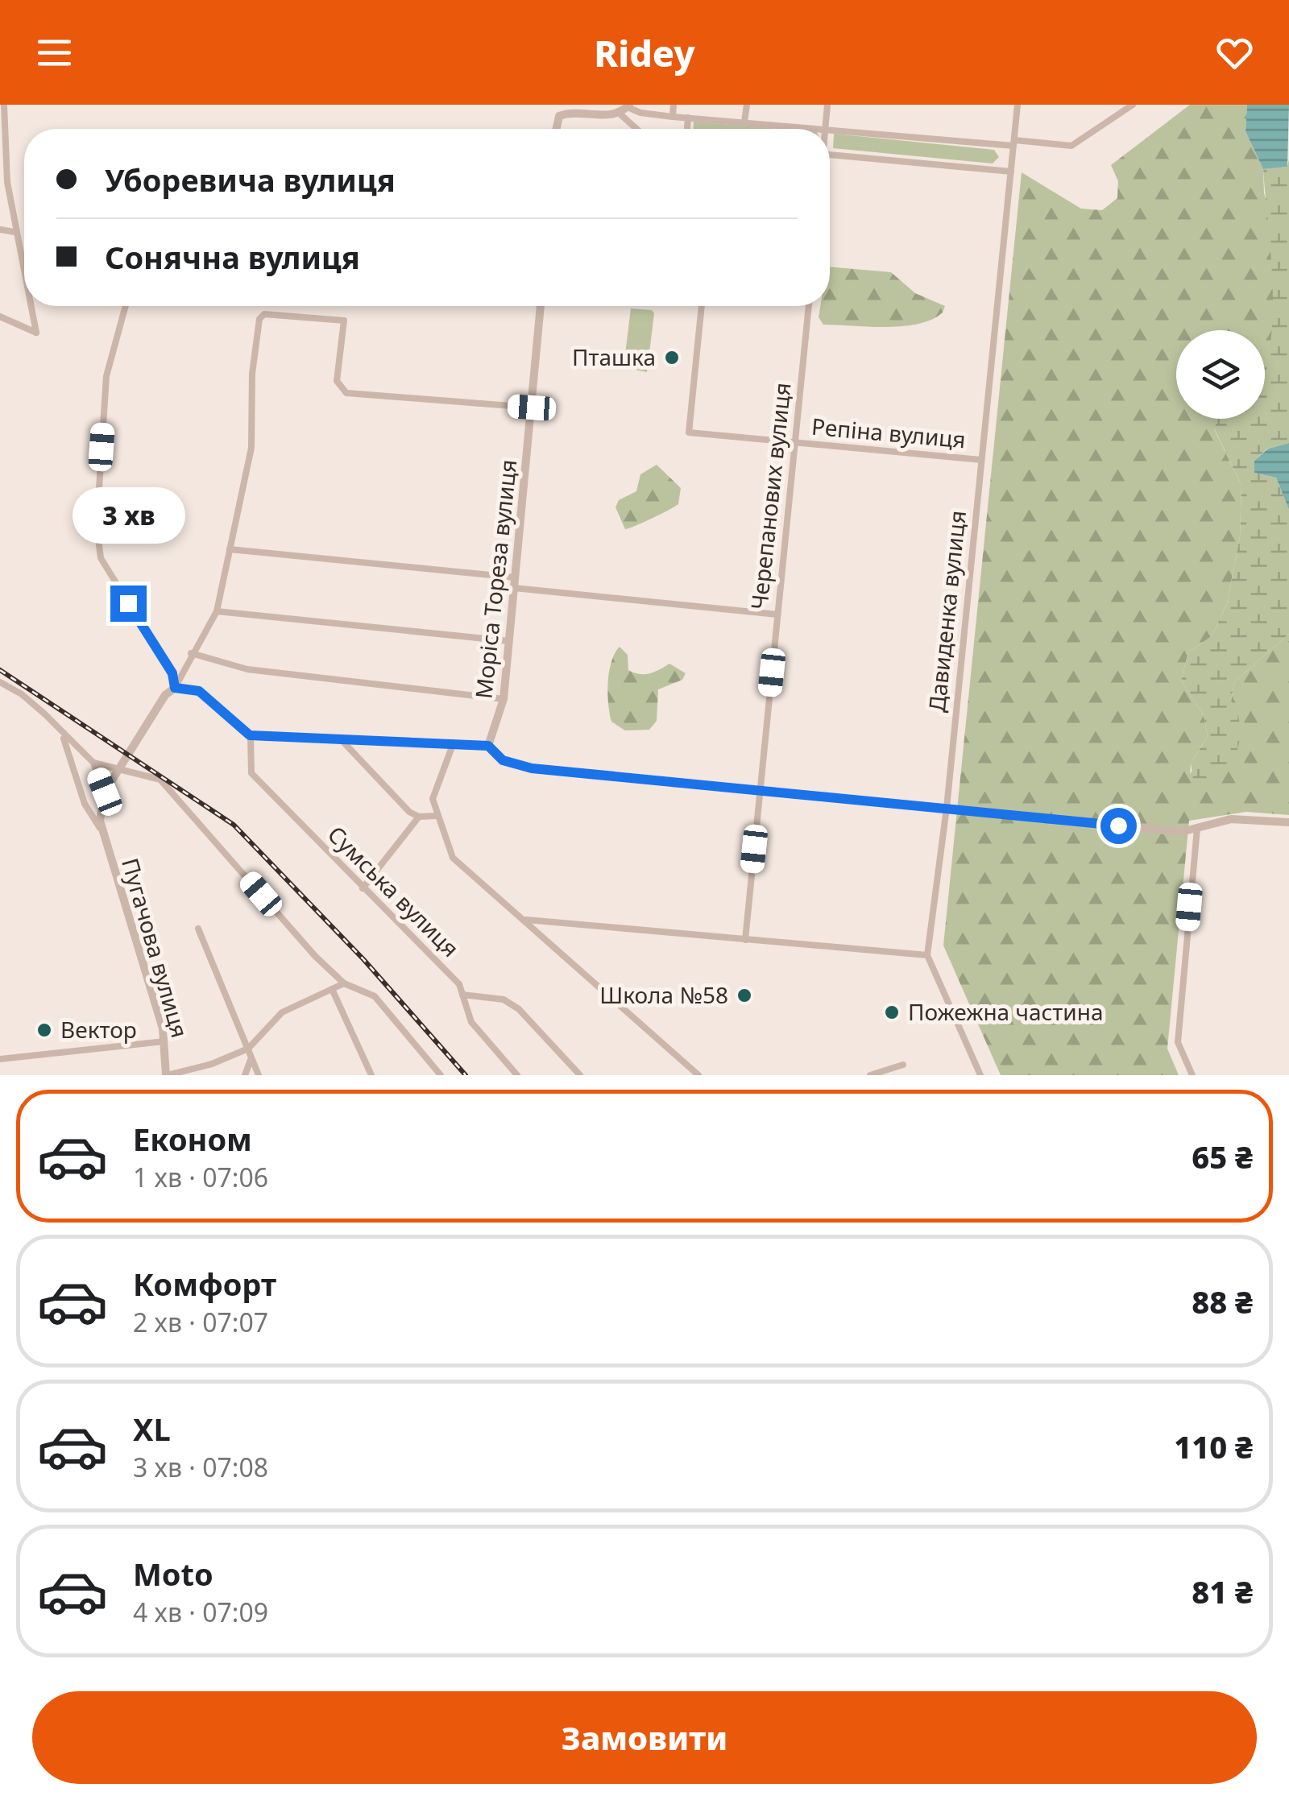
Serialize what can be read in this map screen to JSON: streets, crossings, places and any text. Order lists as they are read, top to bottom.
{
  "streets": {
    "street": [
      "Репiна вулиця",
      "Черепанових вулиця",
      "Моріса Тореза вулиця",
      "Давиденка вулиця",
      "Сумська вулиця",
      "Пугачова вулиця"
    ]
  },
  "crossings": [
    ["Репiна вулиця", "Черепанових вулиця"],
    ["Репiна вулиця", "Давиденка вулиця"]
  ],
  "places": [
    "Пташка",
    "Школа №58",
    "Пожежна частина",
    "Вектор"
  ],
  "page": {
    "header": "Ridey",
    "banner": ["Уборевича вулиця", "Сонячна вулиця"],
    "bubble": "3 хв",
    "list": [
      {
        "name": "Економ",
        "note": "1 хв · 07:06",
        "value": "65 ₴"
      },
      {
        "name": "Комфорт",
        "note": "2 хв · 07:07",
        "value": "88 ₴"
      },
      {
        "name": "XL",
        "note": "3 хв · 07:08",
        "value": "110 ₴"
      },
      {
        "name": "Moto",
        "note": "4 хв · 07:09",
        "value": "81 ₴"
      }
    ],
    "buttons": "Замовити"
  }
}
